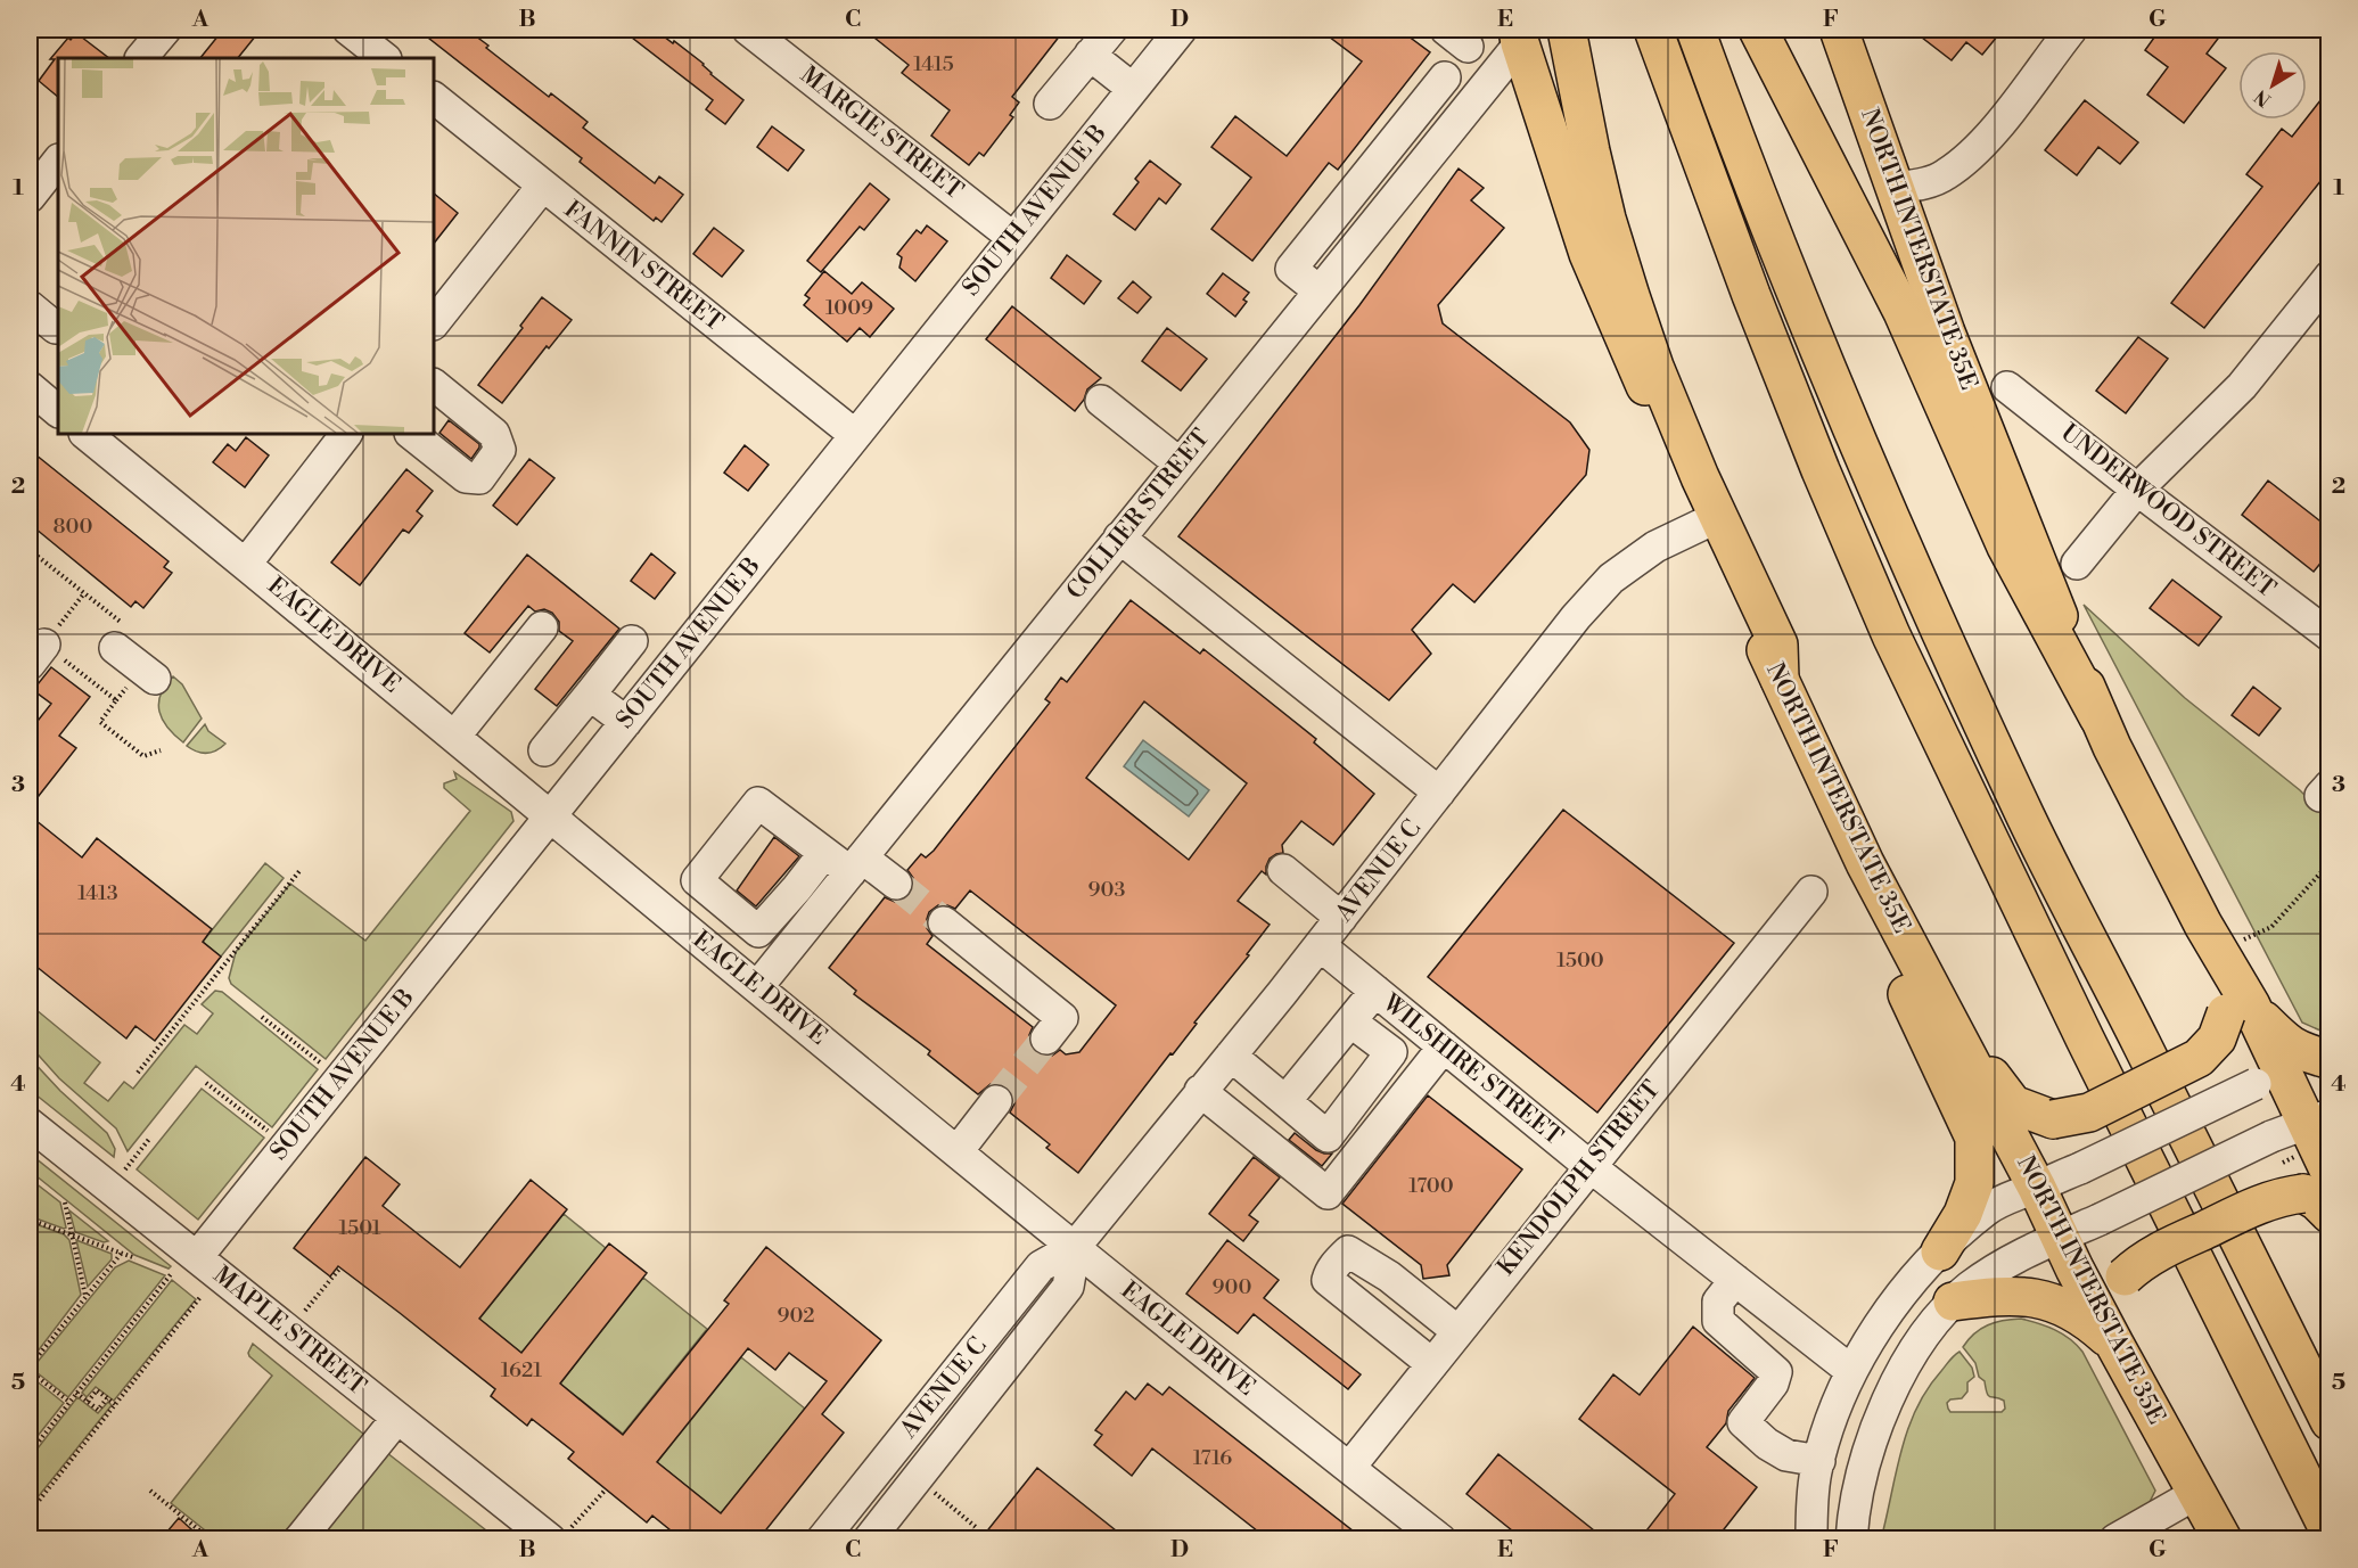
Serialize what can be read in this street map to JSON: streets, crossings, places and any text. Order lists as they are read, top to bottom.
{
  "streets": {
    "main road": ["NORTH INTERSTATE 35E"],
    "street": [
      "MARGIE STREET",
      "SOUTH AVENUE B",
      "FANNIN STREET",
      "UNDERWOOD STREET",
      "COLLIER STREET",
      "EAGLE DRIVE",
      "AVENUE C",
      "WILSHIRE STREET",
      "KENDOLPH STREET",
      "MAPLE STREET"
    ]
  },
  "crossings": [
    ["MARGIE STREET", "SOUTH AVENUE B"],
    ["SOUTH AVENUE B", "FANNIN STREET"],
    ["SOUTH AVENUE B", "EAGLE DRIVE"],
    ["SOUTH AVENUE B", "MAPLE STREET"],
    ["NORTH INTERSTATE 35E", "COLLIER STREET"],
    ["NORTH INTERSTATE 35E", "AVENUE C"],
    ["COLLIER STREET", "EAGLE DRIVE"],
    ["EAGLE DRIVE", "AVENUE C"],
    ["EAGLE DRIVE", "KENDOLPH STREET"],
    ["AVENUE C", "WILSHIRE STREET"],
    ["WILSHIRE STREET", "KENDOLPH STREET"]
  ],
  "house_numbers": [
    "1415",
    "1009",
    "800",
    "903",
    "1413",
    "1500",
    "1700",
    "1501",
    "900",
    "902",
    "1621",
    "1716"
  ],
  "north": "bottom left",
  "grid": {
    "columns": [
      "A",
      "B",
      "C",
      "D",
      "E",
      "F",
      "G"
    ],
    "rows": [
      "1",
      "2",
      "3",
      "4",
      "5"
    ]
  }
}
